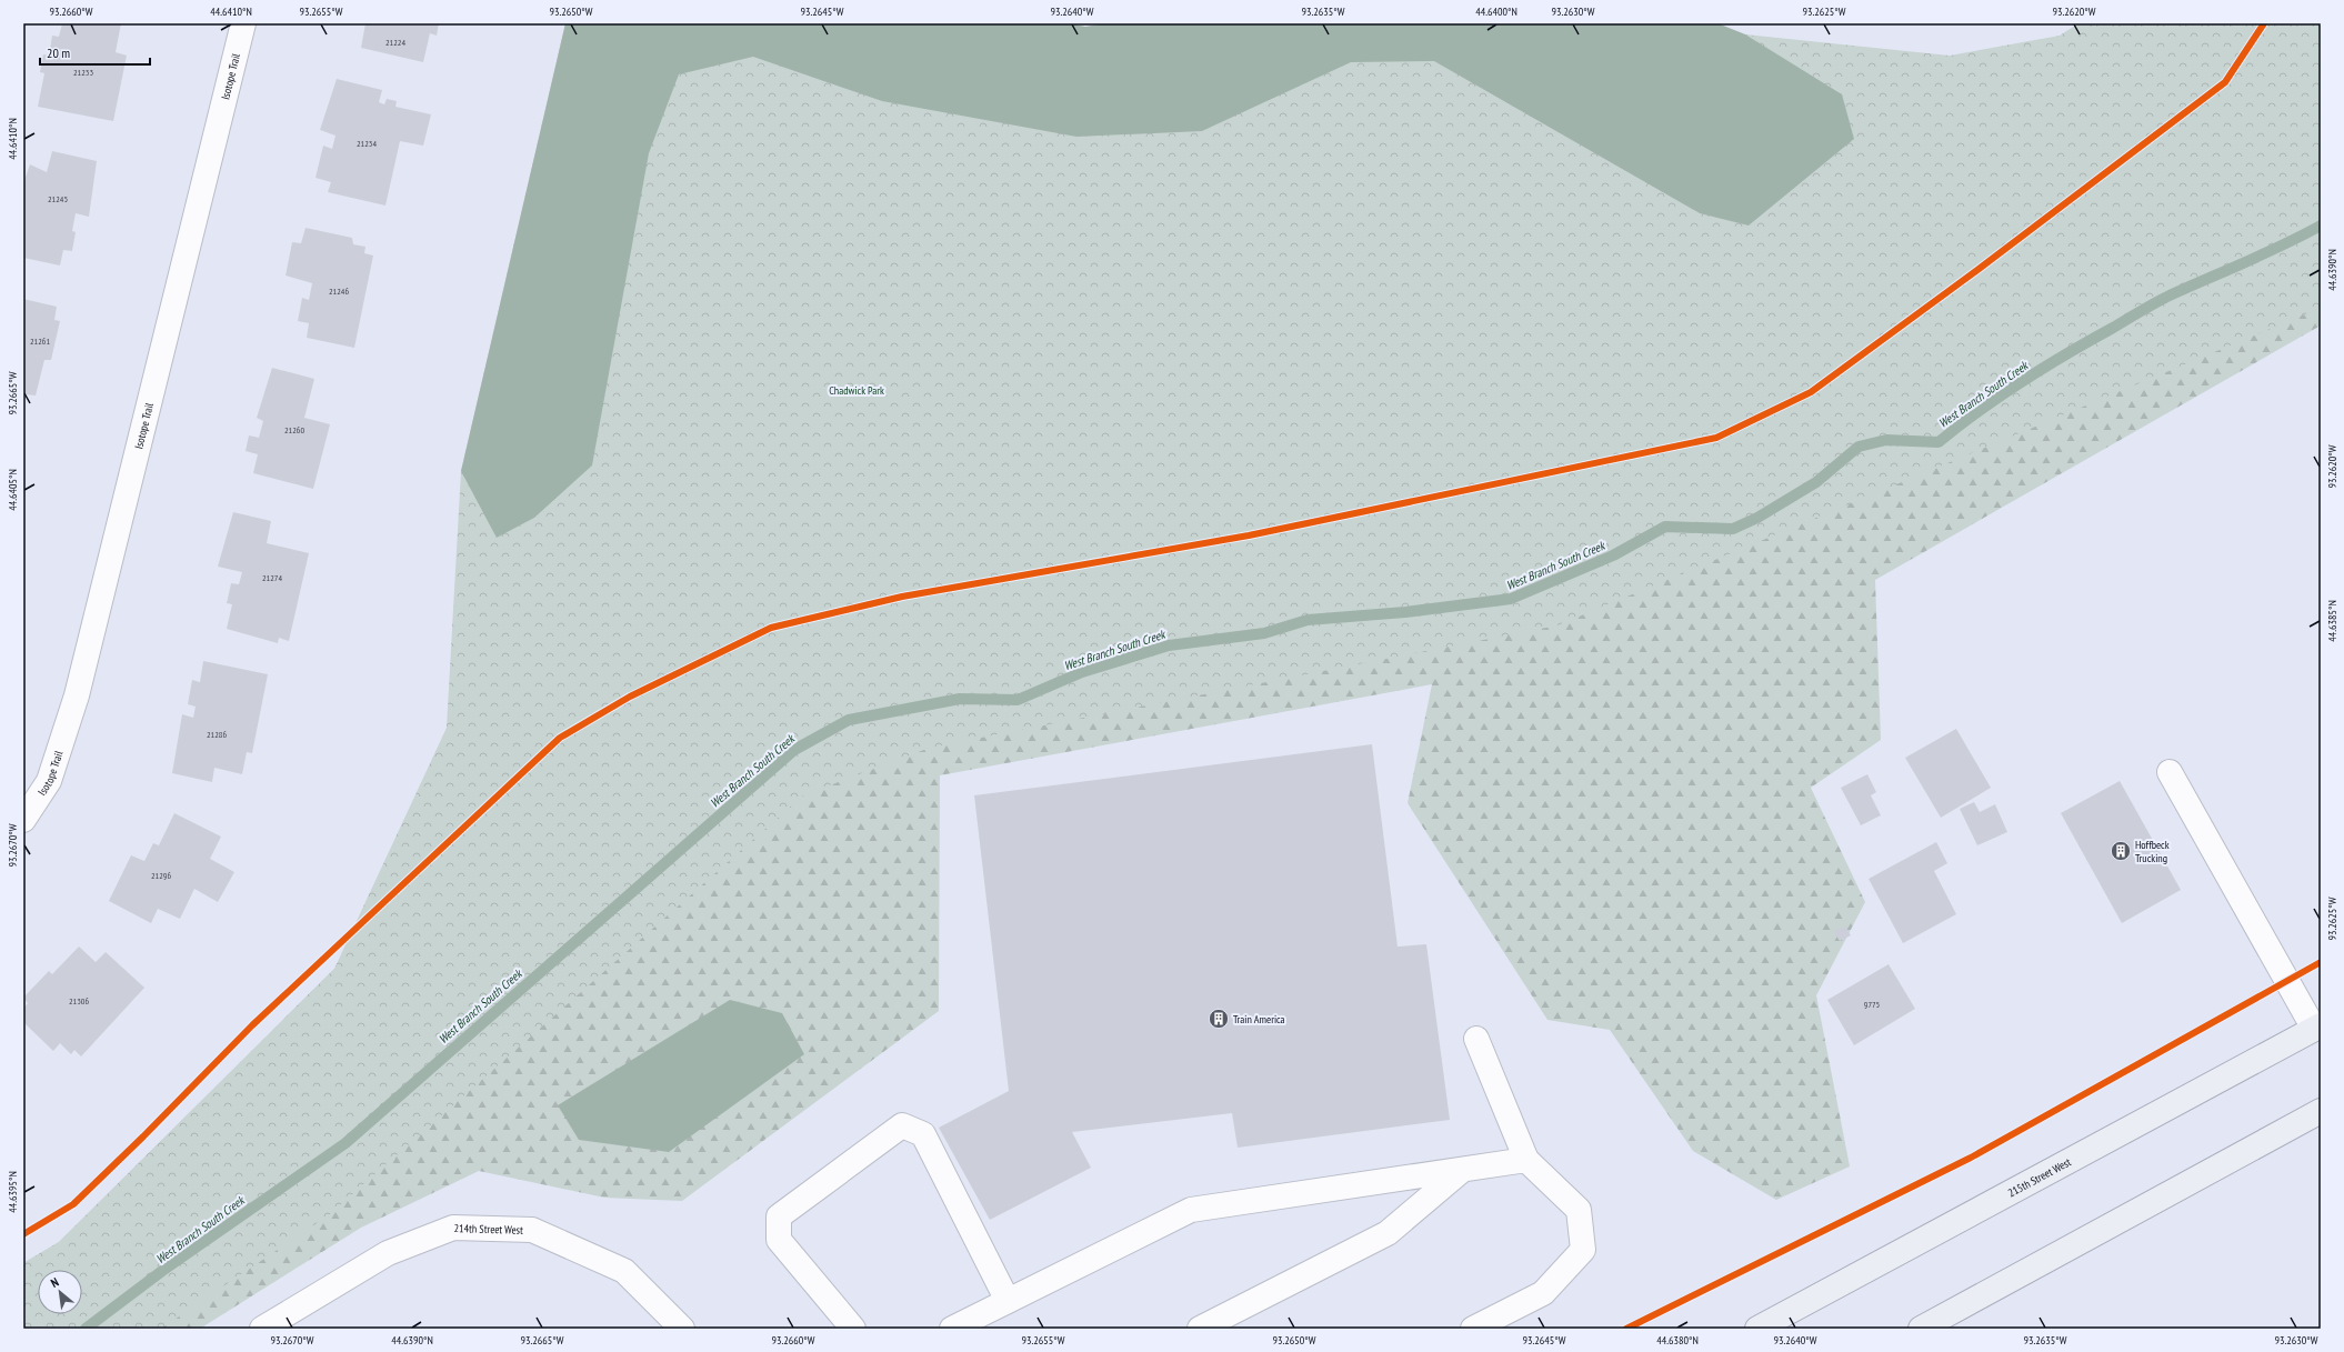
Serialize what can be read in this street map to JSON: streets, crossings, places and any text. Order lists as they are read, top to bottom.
{
  "streets": {
    "main road": ["215th Street West"],
    "street": ["Isotope Trail", "214th Street West"]
  },
  "water": ["West Branch South Creek"],
  "parks": ["Chadwick Park"],
  "places": {
    "building": ["Hoffbeck Trucking", "Train America"]
  },
  "house_numbers": [
    "21224",
    "21233",
    "21234",
    "21245",
    "21246",
    "21261",
    "21260",
    "21274",
    "21286",
    "21296",
    "21306",
    "9775"
  ],
  "scale_bar": "20 m",
  "north": "top left",
  "coordinates": [
    "93.2660°W",
    "44.6410°N",
    "93.2655°W",
    "93.2650°W",
    "93.2645°W",
    "93.2640°W",
    "93.2635°W",
    "44.6400°N",
    "93.2630°W",
    "93.2625°W",
    "93.2620°W",
    "44.6390°N",
    "93.2665°W",
    "44.6405°N",
    "44.6385°N",
    "93.2670°W",
    "44.6395°N",
    "44.6380°N"
  ]
}
